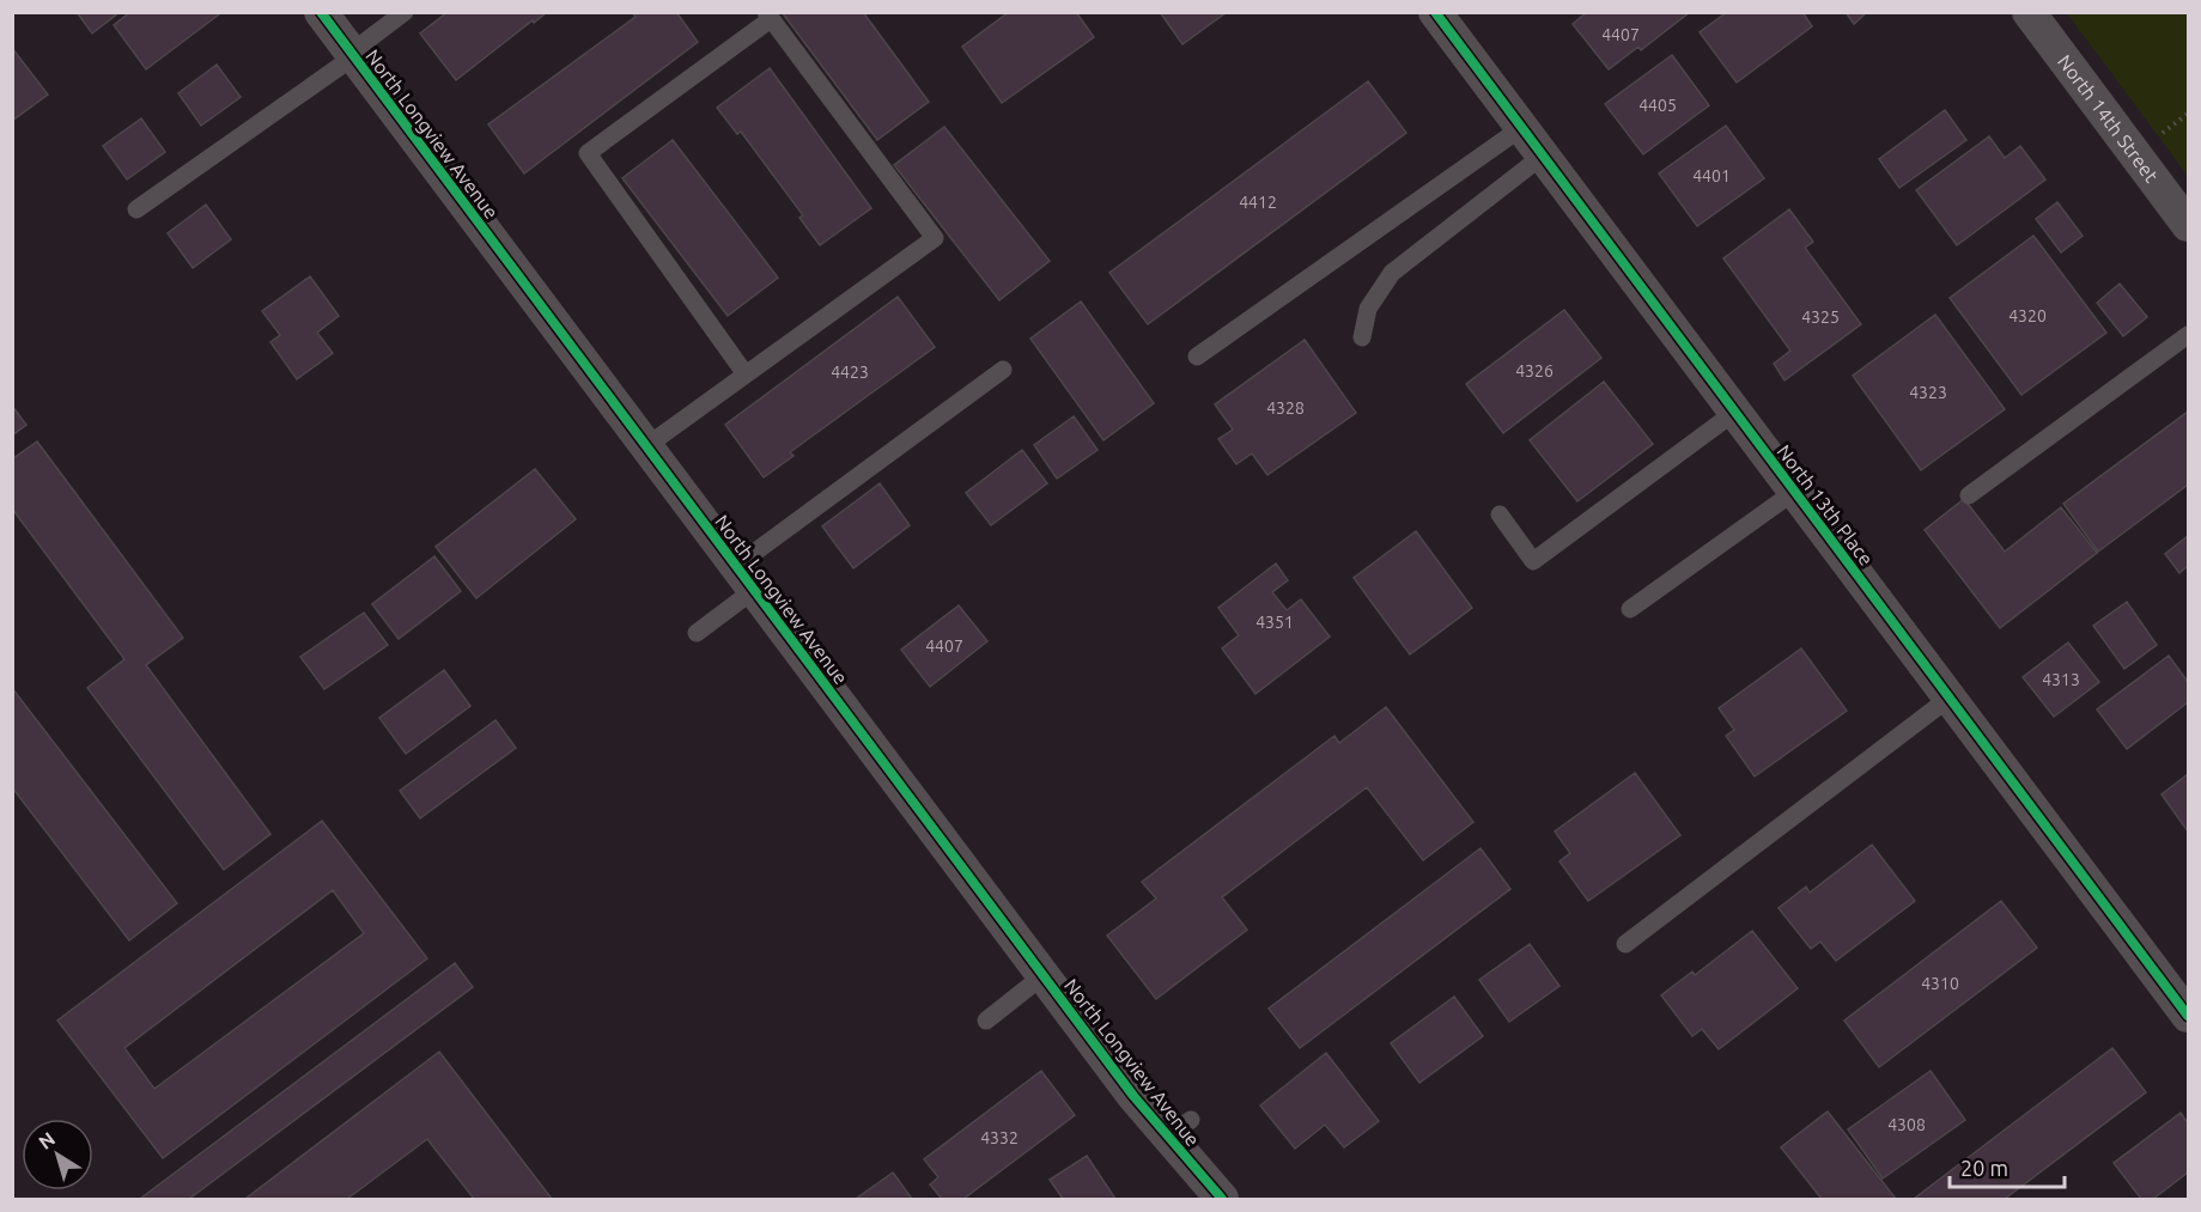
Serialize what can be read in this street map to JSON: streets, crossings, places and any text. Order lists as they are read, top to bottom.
{
  "streets": {
    "street": ["North 14th Street", "North Longview Avenue", "North 13th Place"]
  },
  "house_numbers": [
    "4407",
    "4405",
    "4401",
    "4412",
    "4320",
    "4325",
    "4326",
    "4423",
    "4323",
    "4328",
    "4351",
    "4407",
    "4313",
    "4310",
    "4308",
    "4332"
  ],
  "scale_bar": "20 m",
  "north": "top left"
}
